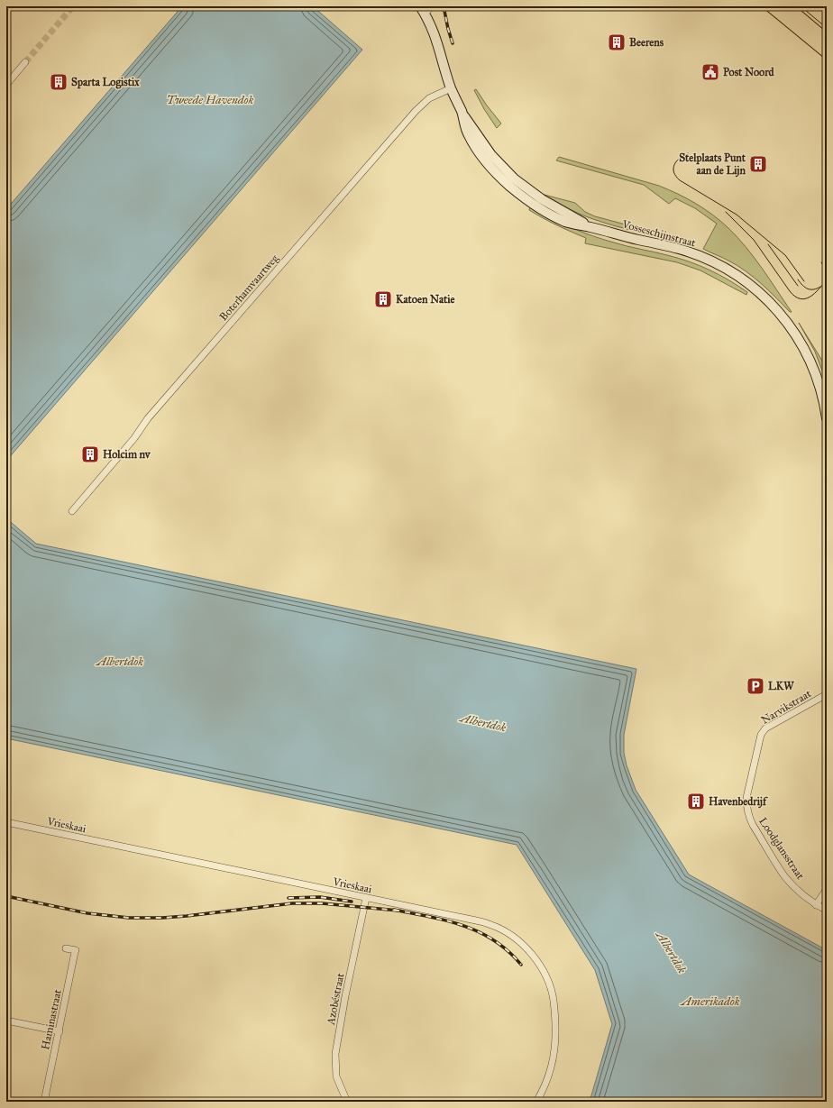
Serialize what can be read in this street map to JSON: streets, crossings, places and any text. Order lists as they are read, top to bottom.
{
  "streets": {
    "street": [
      "Vosseschijnstraat",
      "Boterhamvaartweg",
      "Narvikstraat",
      "Vrieskaai",
      "Loodglansstraat",
      "Azobéstraat",
      "Haminastraat"
    ]
  },
  "crossings": [
    ["Vosseschijnstraat", "Boterhamvaartweg"],
    ["Narvikstraat", "Loodglansstraat"],
    ["Vrieskaai", "Azobéstraat"]
  ],
  "water": ["Tweede Havendok", "Albertdok", "Amerikadok"],
  "places": {
    "building": [
      "Beerens",
      "Sparta Logistix",
      "Stelplaats Punt aan de Lijn",
      "Katoen Natie",
      "Holcim nv",
      "Havenbedrijf"
    ],
    "public building": ["Post Noord"],
    "parking": ["LKW"]
  }
}
